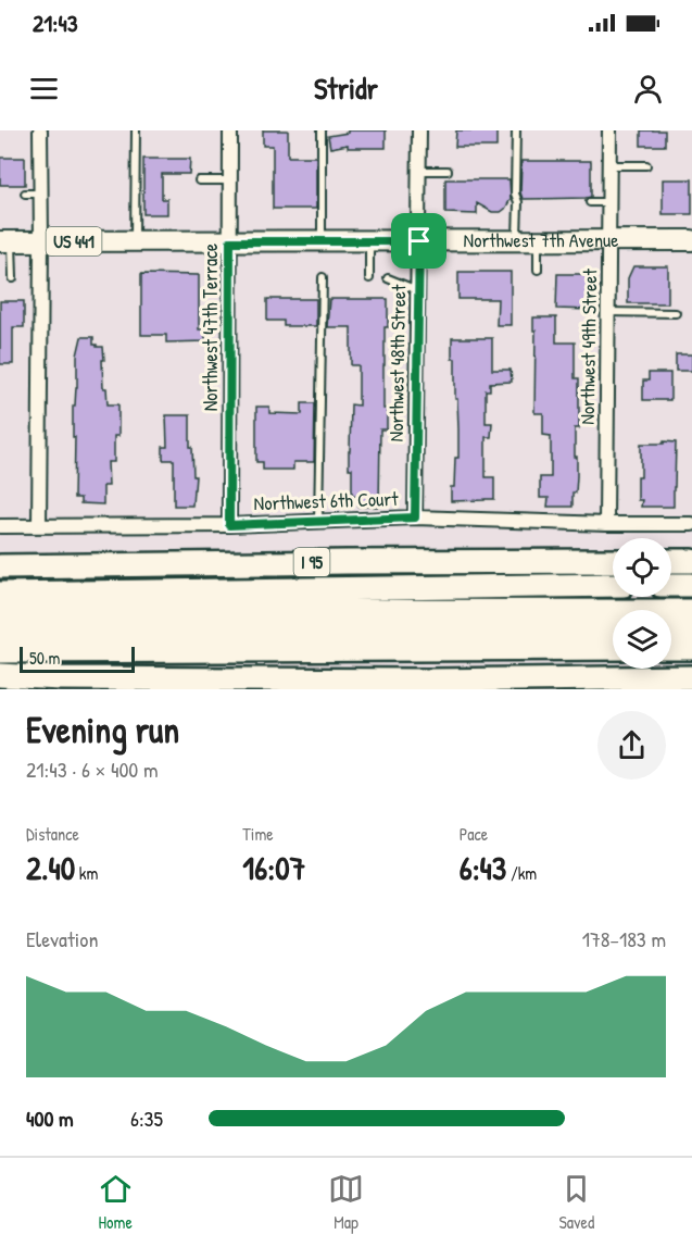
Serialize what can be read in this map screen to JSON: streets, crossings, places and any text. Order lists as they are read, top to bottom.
{
  "streets": {
    "highway": ["I 95"],
    "main road": ["US 441", "Northwest 7th Avenue"],
    "street": [
      "Northwest 47th Terrace",
      "Northwest 49th Street",
      "Northwest 48th Street",
      "Northwest 6th Court"
    ]
  },
  "crossings": [
    ["Northwest 7th Avenue", "Northwest 47th Terrace"],
    ["Northwest 7th Avenue", "Northwest 49th Street"],
    ["Northwest 7th Avenue", "Northwest 48th Street"],
    ["Northwest 47th Terrace", "Northwest 6th Court"],
    ["Northwest 49th Street", "Northwest 6th Court"],
    ["Northwest 48th Street", "Northwest 6th Court"]
  ],
  "scale_bar": "50 m",
  "page": {
    "status": "21:43",
    "header": "Stridr",
    "scale": "50 m",
    "heading": ["Evening run", "21:43 · 6 × 400 m"],
    "stats": [
      ["Distance", "2.40 km"],
      ["Time", "16:07"],
      ["Pace", "6:43 /km"]
    ],
    "chart": ["Elevation", "178–183 m"],
    "list": [
      {
        "name": "400 m",
        "note": "6:35"
      }
    ],
    "tabs": ["Home", "Map", "Saved"]
  }
}
